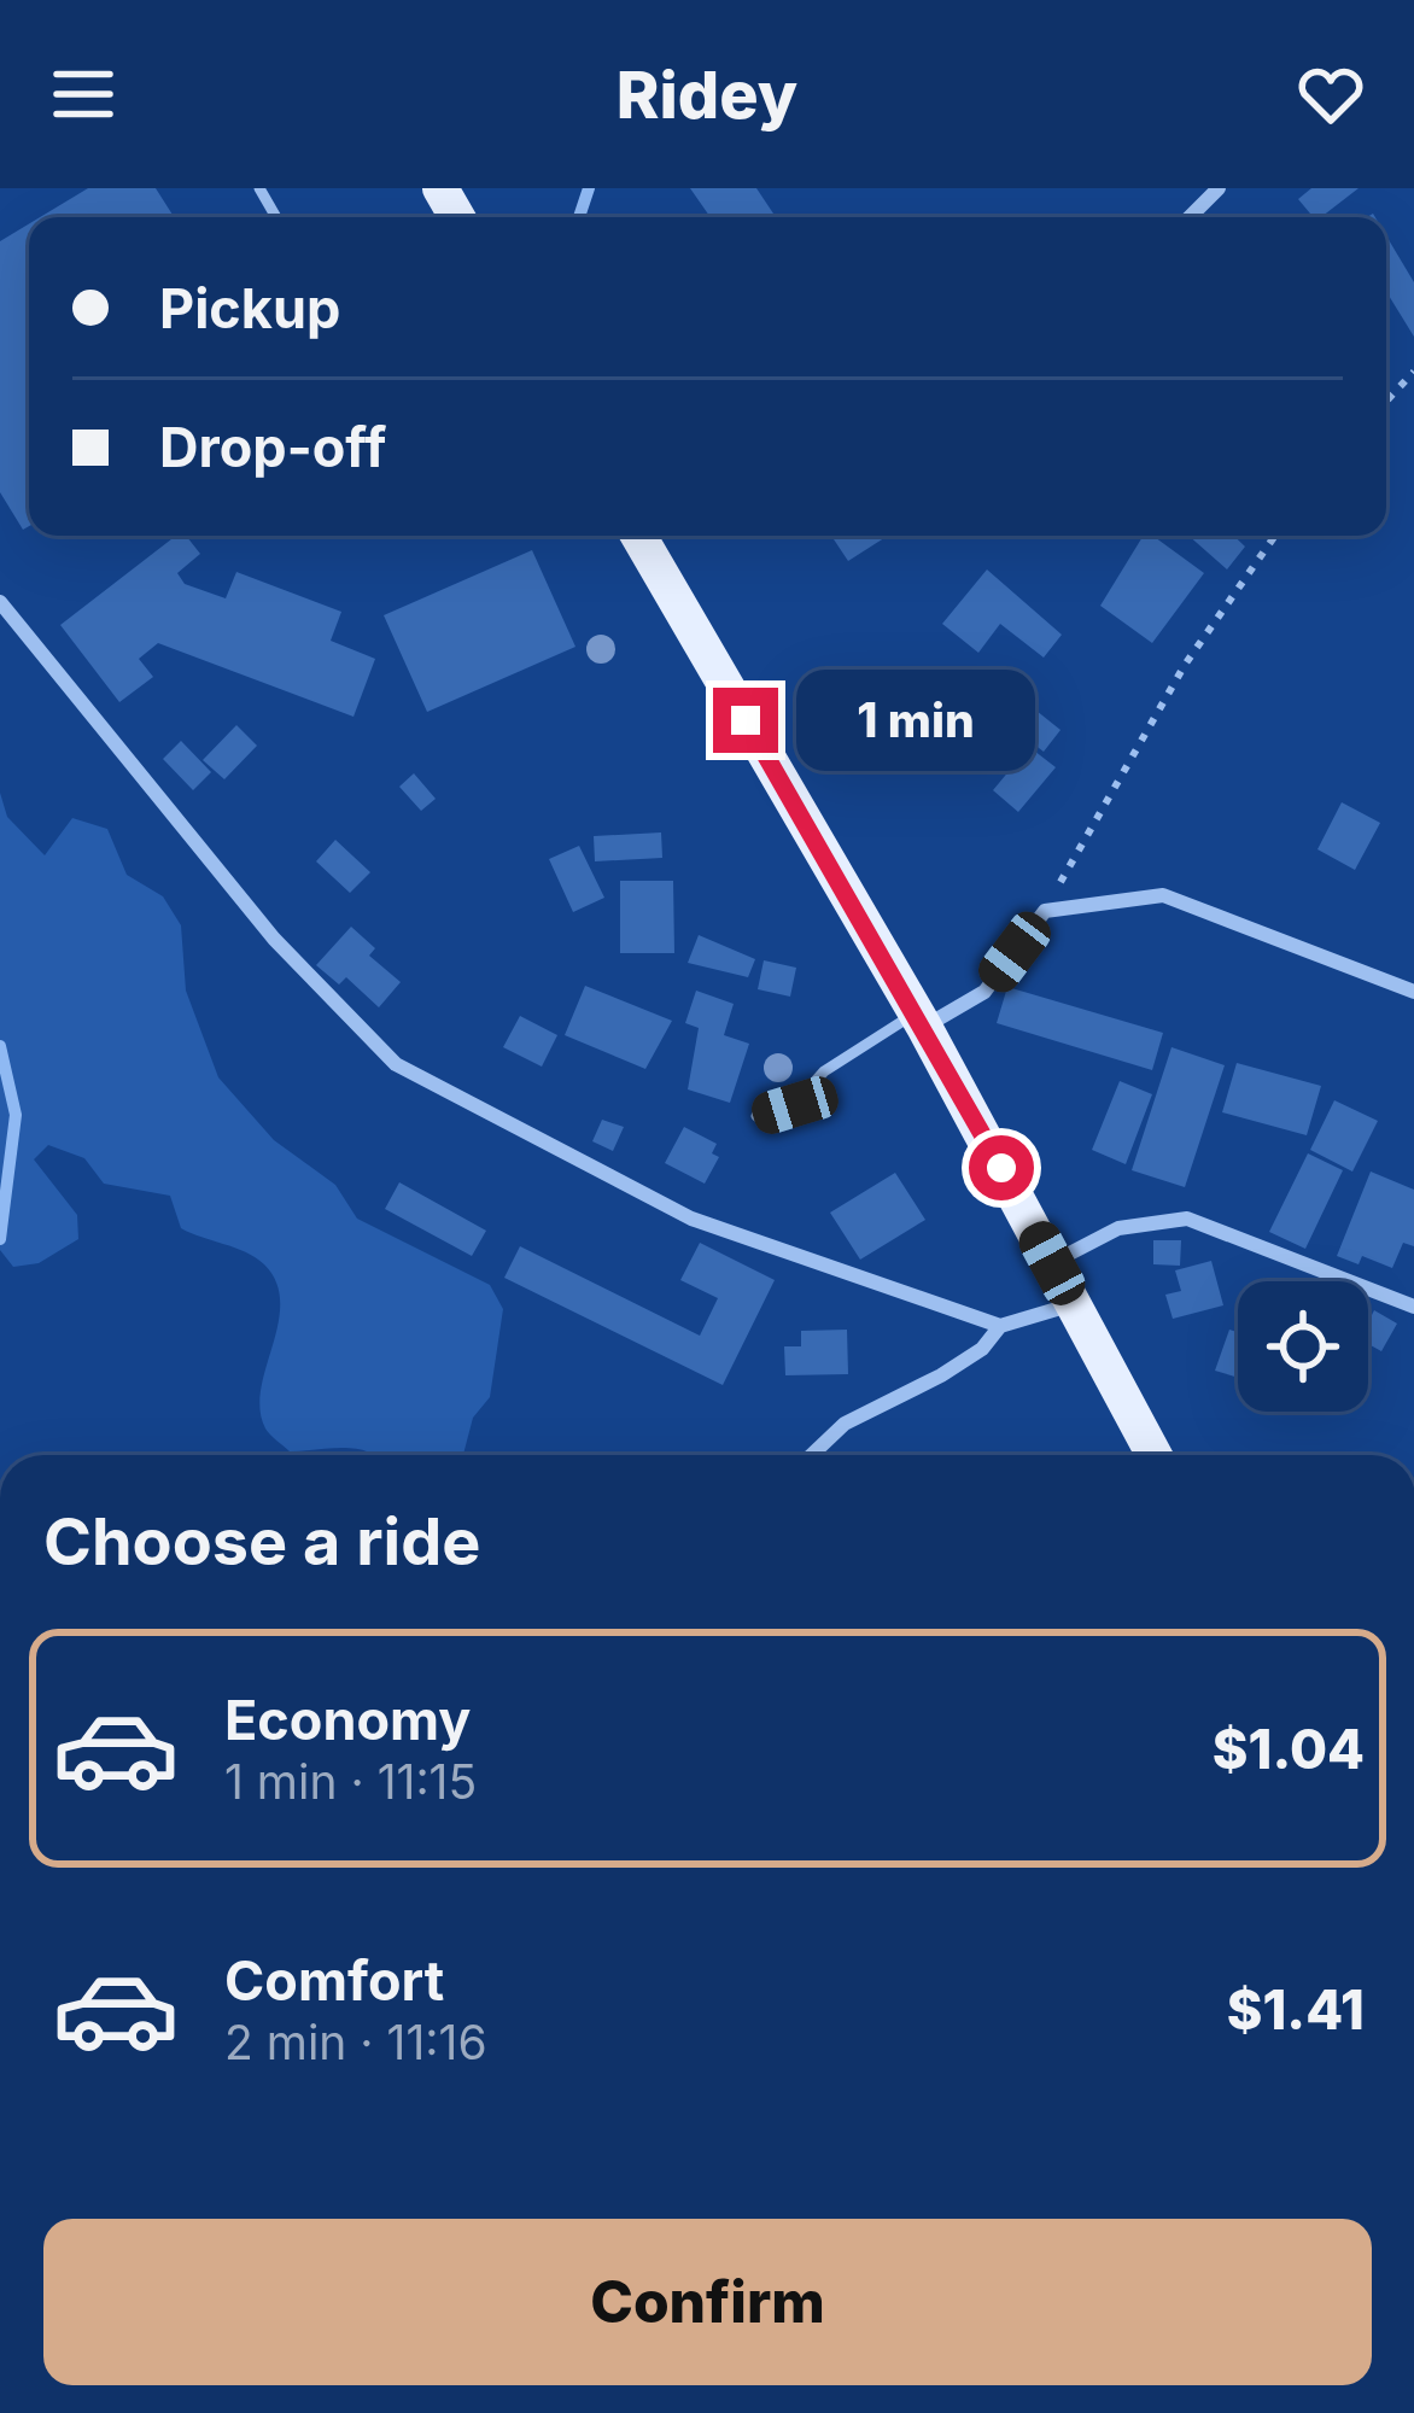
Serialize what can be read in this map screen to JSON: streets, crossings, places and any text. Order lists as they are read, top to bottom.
{
  "page": {
    "header": "Ridey",
    "banner": ["Pickup", "Drop-off"],
    "bubble": "1 min",
    "heading": "Choose a ride",
    "list": [
      {
        "name": "Economy",
        "note": "1 min · 11:15",
        "value": "$1.04"
      },
      {
        "name": "Comfort",
        "note": "2 min · 11:16",
        "value": "$1.41"
      }
    ],
    "buttons": "Confirm"
  }
}
